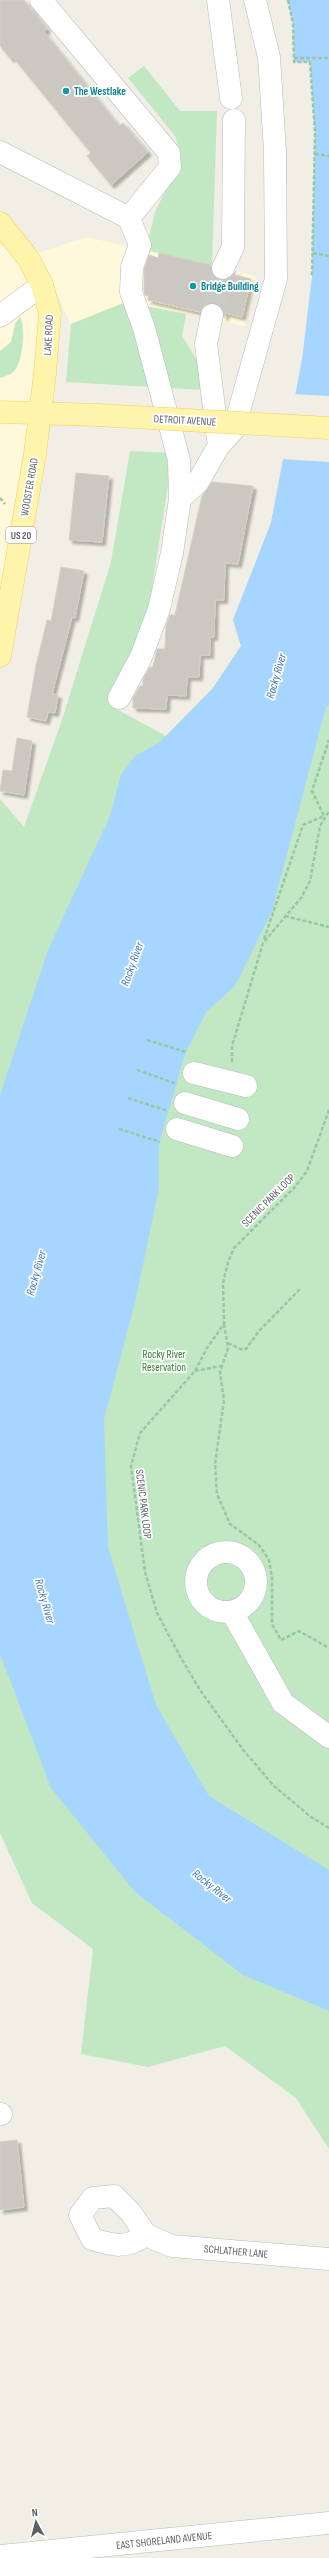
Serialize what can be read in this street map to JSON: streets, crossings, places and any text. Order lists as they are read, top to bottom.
{
  "streets": {
    "main road": [
      "LAKE ROAD",
      "DETROIT AVENUE",
      "WOOSTER ROAD",
      "US 20"
    ],
    "street": ["SCHLATHER LANE", "EAST SHORELAND AVENUE"],
    "path": ["SCENIC PARK LOOP"]
  },
  "crossings": [
    ["LAKE ROAD", "DETROIT AVENUE"],
    ["LAKE ROAD", "WOOSTER ROAD"],
    ["DETROIT AVENUE", "WOOSTER ROAD"]
  ],
  "water": ["Rocky River"],
  "parks": ["Rocky River Reservation"],
  "places": ["The Westlake", "Bridge Building"],
  "north": "top"
}
